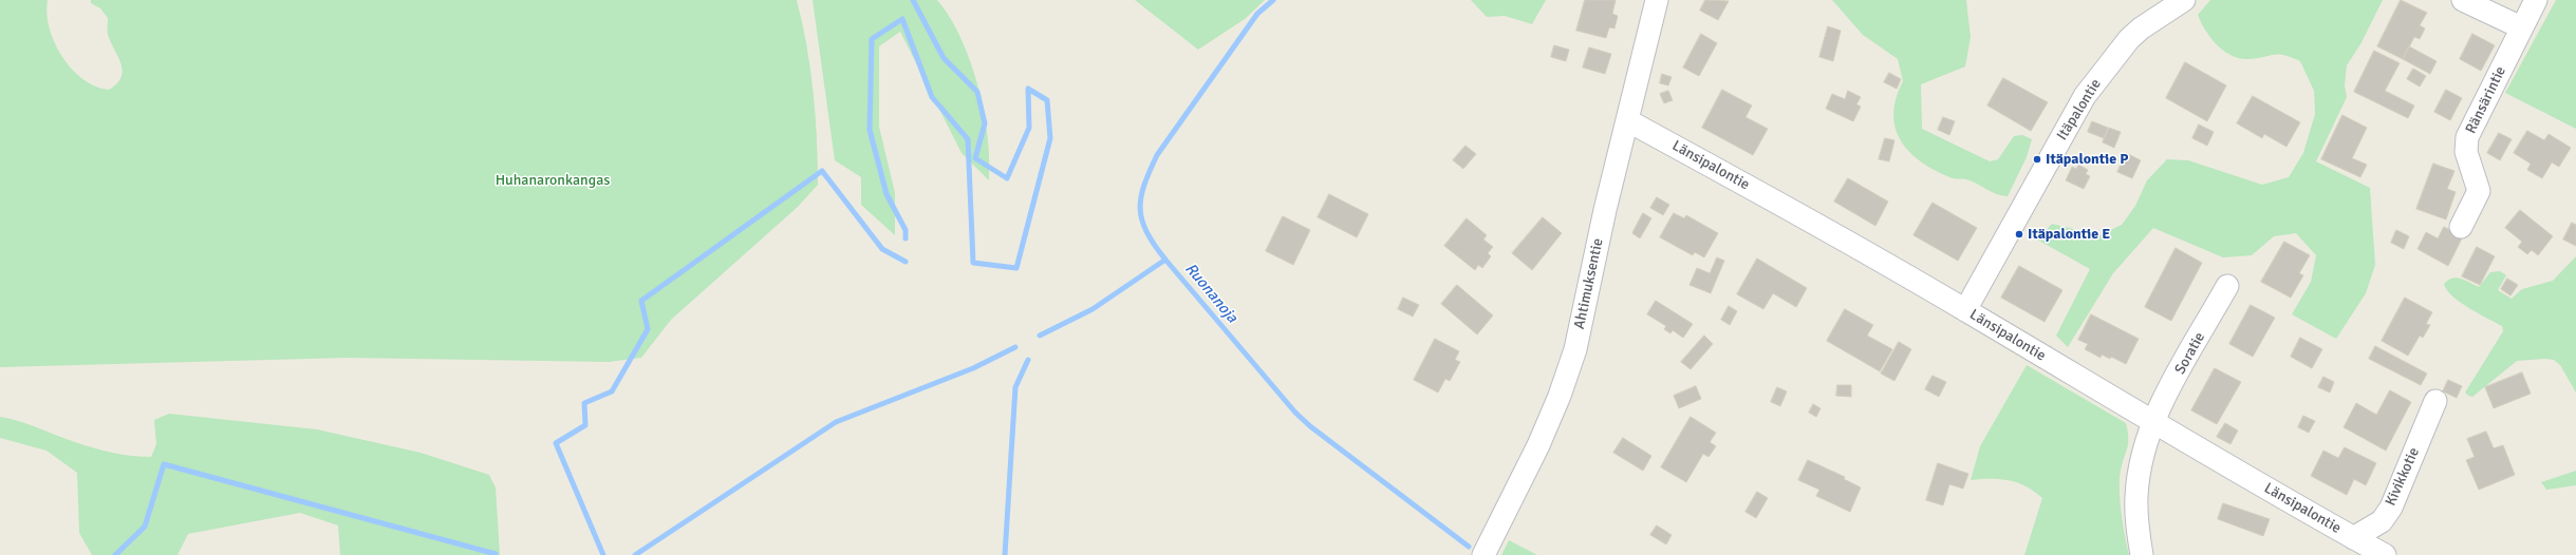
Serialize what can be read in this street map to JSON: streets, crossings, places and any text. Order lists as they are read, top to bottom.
{
  "streets": {
    "street": [
      "Ränsärintie",
      "Itäpalontie",
      "Länsipalontie",
      "Ahtimuksentie",
      "Soratie",
      "Kivikkotie"
    ]
  },
  "crossings": [
    ["Itäpalontie", "Länsipalontie"],
    ["Länsipalontie", "Ahtimuksentie"],
    ["Länsipalontie", "Soratie"],
    ["Länsipalontie", "Kivikkotie"]
  ],
  "water": ["Ruonanoja"],
  "parks": ["Huhanaronkangas"],
  "places": ["Itäpalontie P", "Itäpalontie E"]
}
